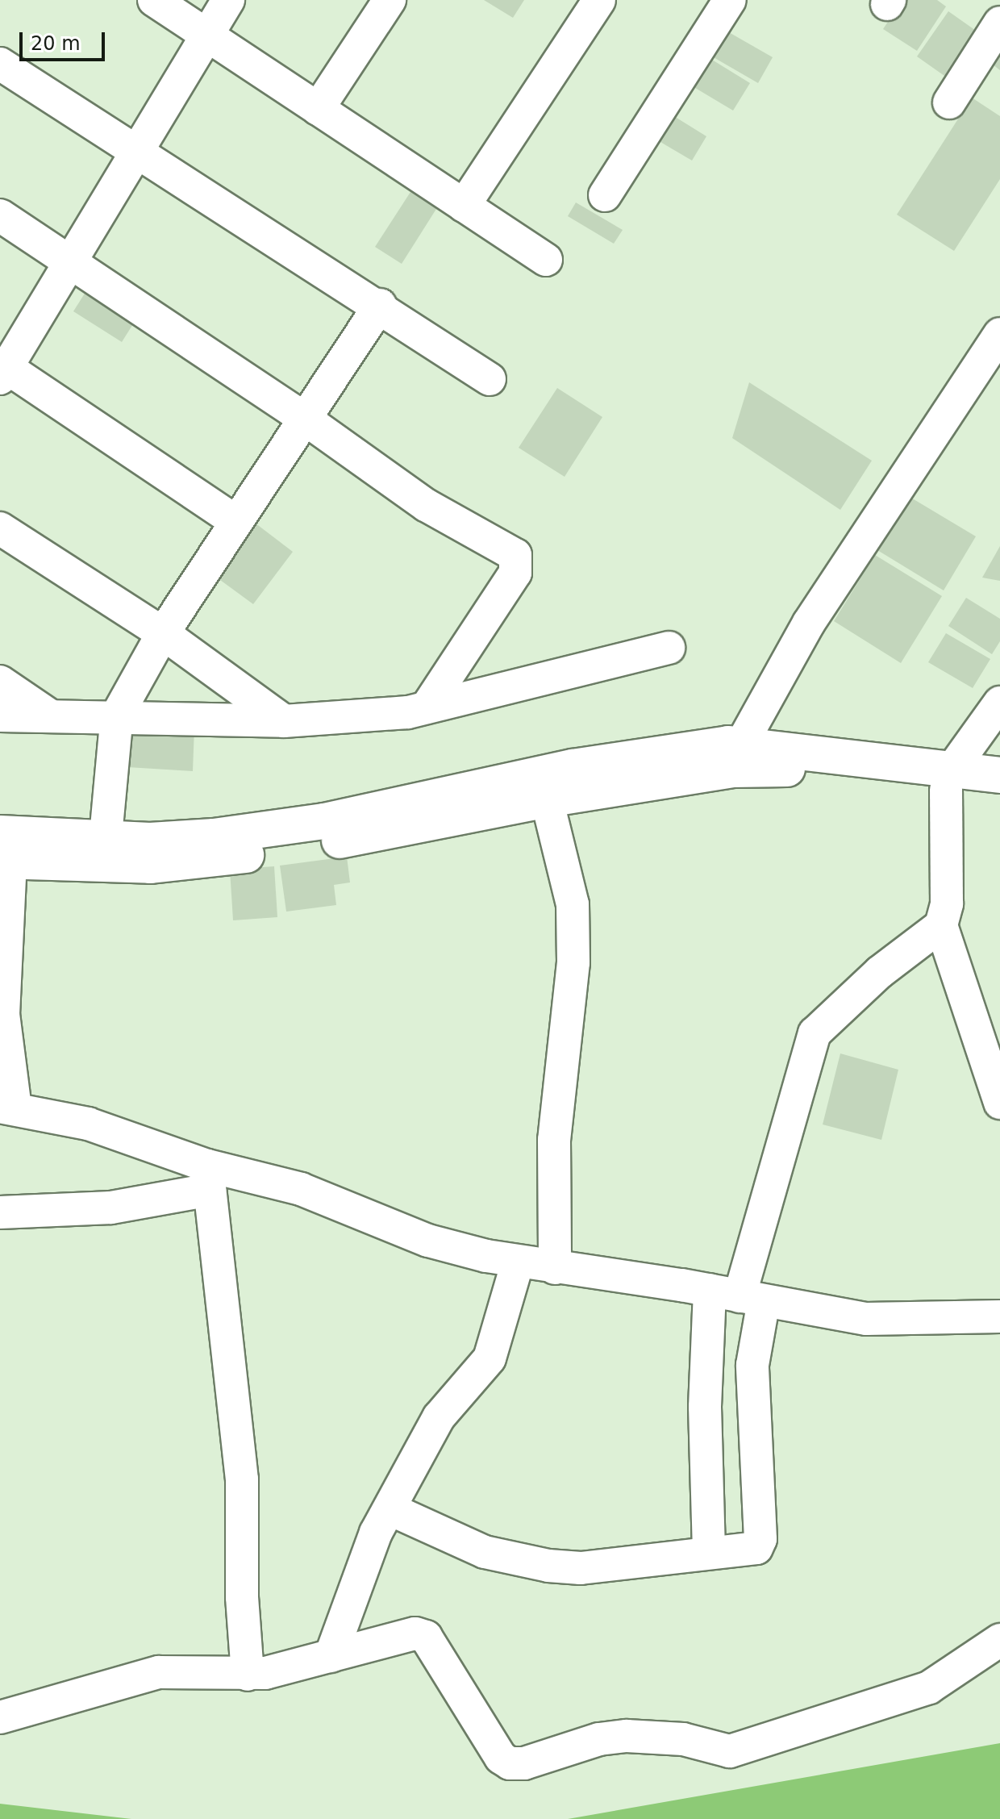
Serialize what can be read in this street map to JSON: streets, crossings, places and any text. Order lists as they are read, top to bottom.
{
  "scale_bar": "20 m"
}
